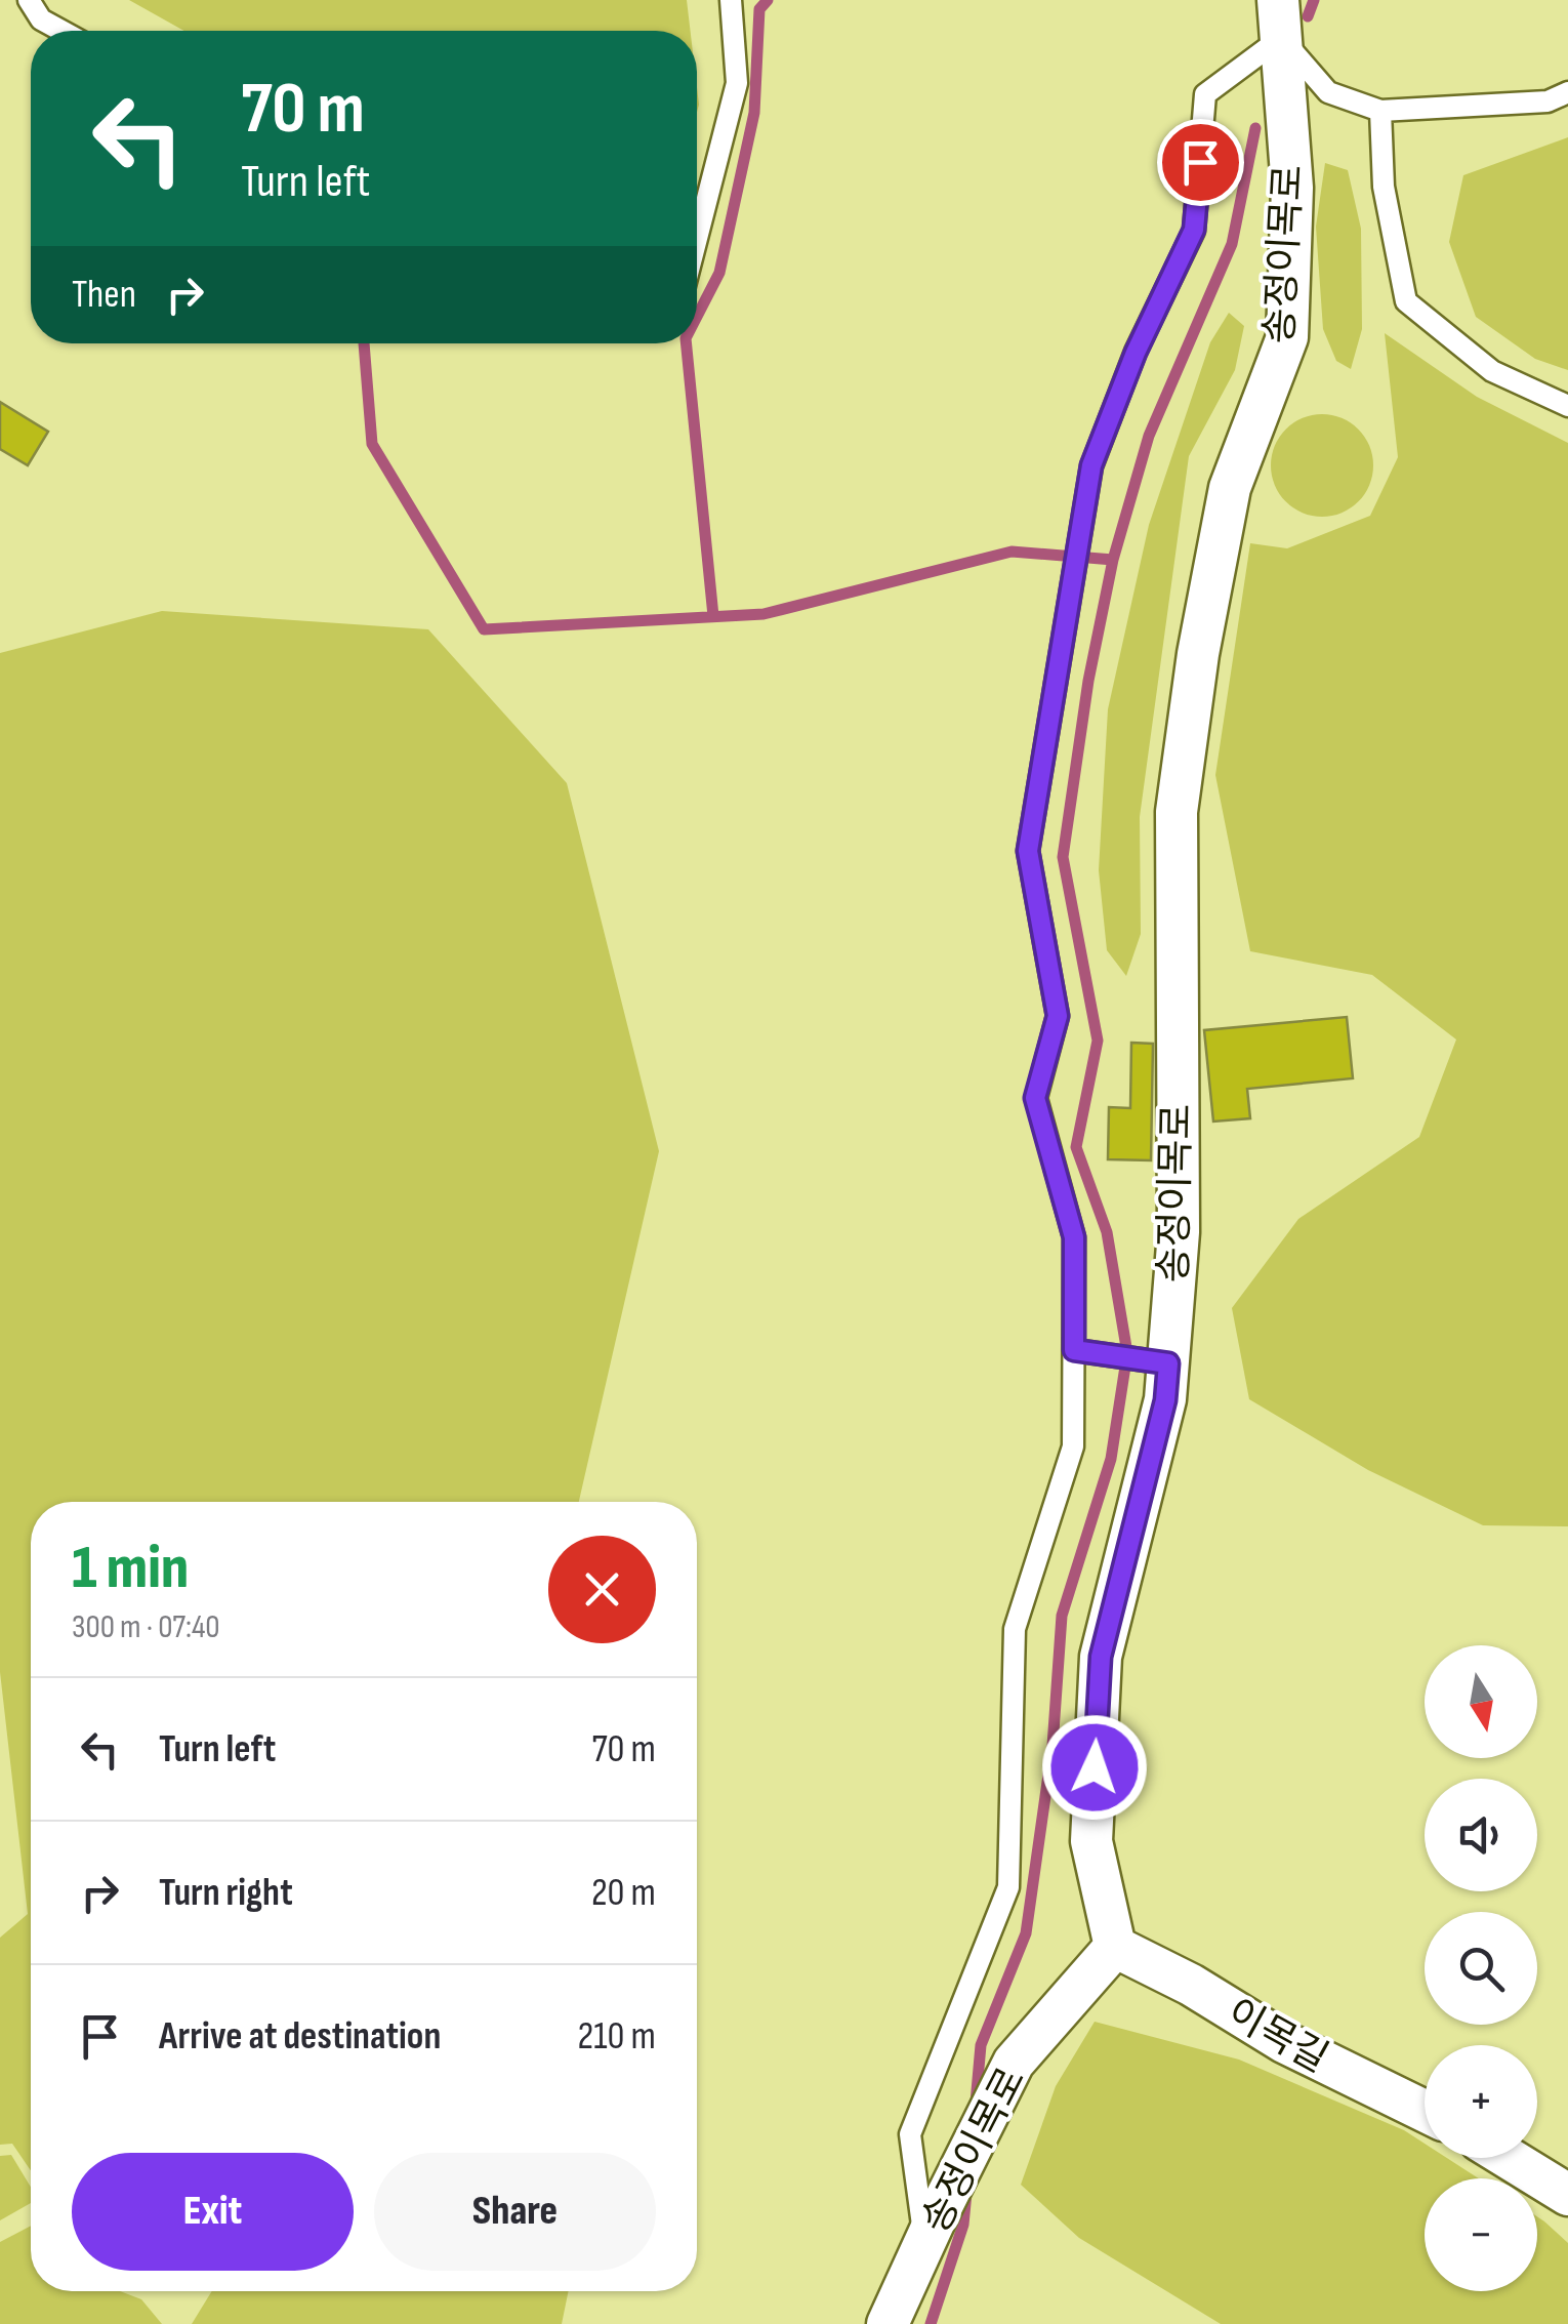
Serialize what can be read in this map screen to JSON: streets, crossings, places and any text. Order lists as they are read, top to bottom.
{
  "streets": {
    "street": ["송정이목로", "이목길"]
  },
  "crossings": [
    ["송정이목로", "이목길"]
  ],
  "north": "bottom",
  "page": {
    "turn": ["70 m", "Turn left"],
    "then": "Then",
    "heading": ["1 min", "300 m · 07:40"],
    "map_buttons": ["+", "−"],
    "list": [
      {
        "name": "Turn left",
        "value": "70 m"
      },
      {
        "name": "Turn right",
        "value": "20 m"
      },
      {
        "name": "Arrive at destination",
        "value": "210 m"
      }
    ],
    "buttons": ["Exit", "Share"]
  }
}
